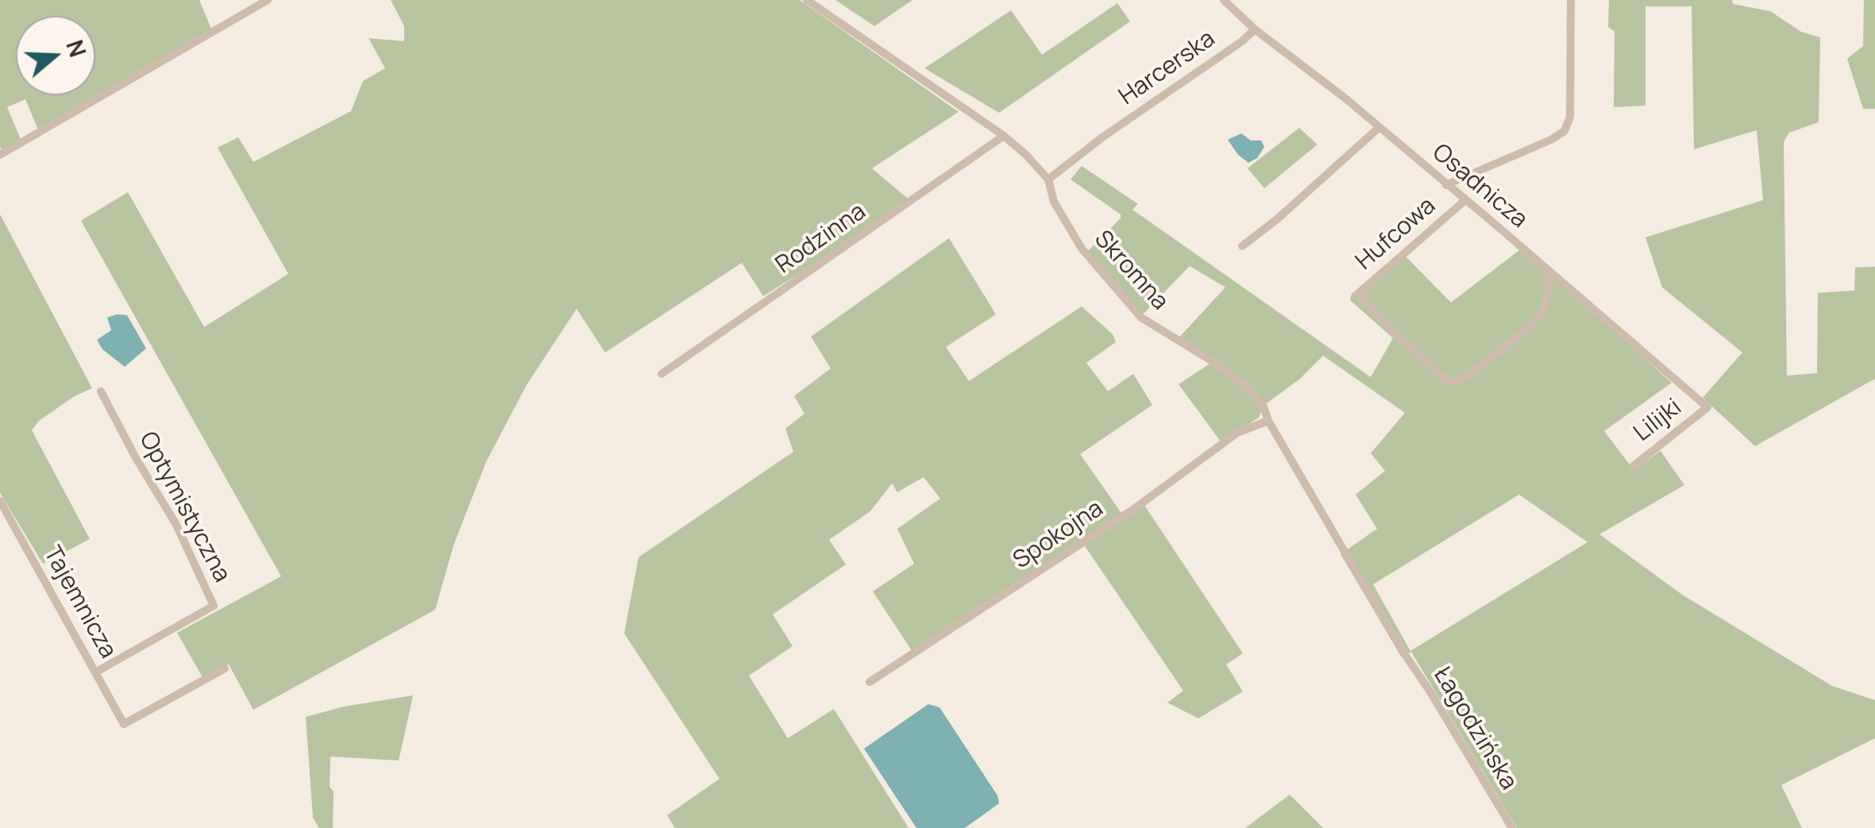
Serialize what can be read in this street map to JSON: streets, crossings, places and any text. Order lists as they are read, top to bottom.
{
  "streets": {
    "street": [
      "Harcerska",
      "Osadnicza",
      "Hufcowa",
      "Rodzinna",
      "Skromna",
      "Lilijki",
      "Optymistyczna",
      "Spokojna",
      "Tajemnicza",
      "Łagodzińska"
    ]
  },
  "crossings": [
    ["Harcerska", "Osadnicza"],
    ["Harcerska", "Skromna"],
    ["Osadnicza", "Hufcowa"],
    ["Osadnicza", "Lilijki"],
    ["Rodzinna", "Skromna"],
    ["Skromna", "Spokojna"],
    ["Skromna", "Łagodzińska"],
    ["Optymistyczna", "Tajemnicza"]
  ],
  "north": "right"
}
